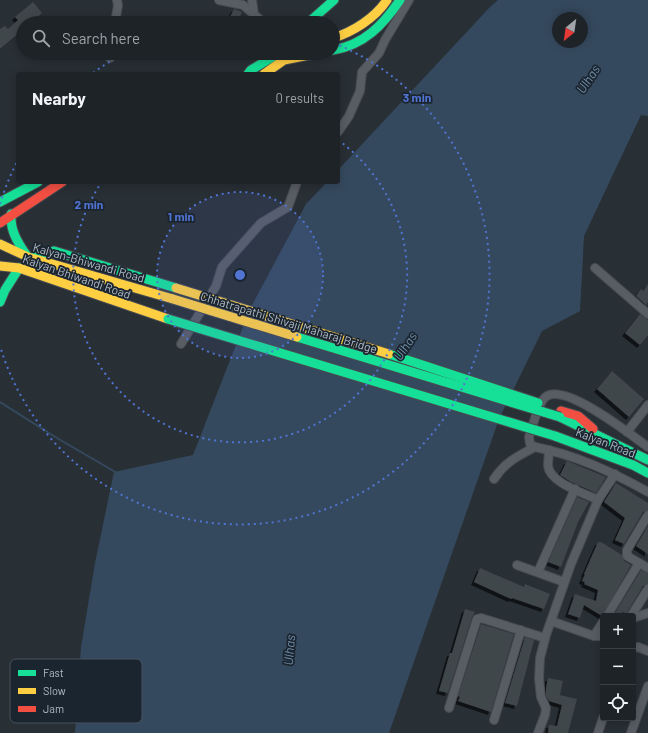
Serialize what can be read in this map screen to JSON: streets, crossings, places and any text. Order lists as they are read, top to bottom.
{
  "streets": {
    "main road": [
      "Kalyan-Bhiwandi Road",
      "Kalyan Bhiwandi Road",
      "Chhatrapathi Shivaji Maharaj Bridge",
      "Kalyan Road"
    ]
  },
  "crossings": [
    ["Kalyan-Bhiwandi Road", "Chhatrapathi Shivaji Maharaj Bridge"],
    ["Kalyan Bhiwandi Road", "Kalyan Road"]
  ],
  "water": ["Ulhas"],
  "legend": ["Fast", "Slow", "Jam"],
  "north": "bottom left",
  "page": {
    "search": "Search here",
    "heading": ["Nearby", "0 results"],
    "map_buttons": ["+", "−"]
  },
  "rings": ["3 min", "2 min", "1 min"]
}
